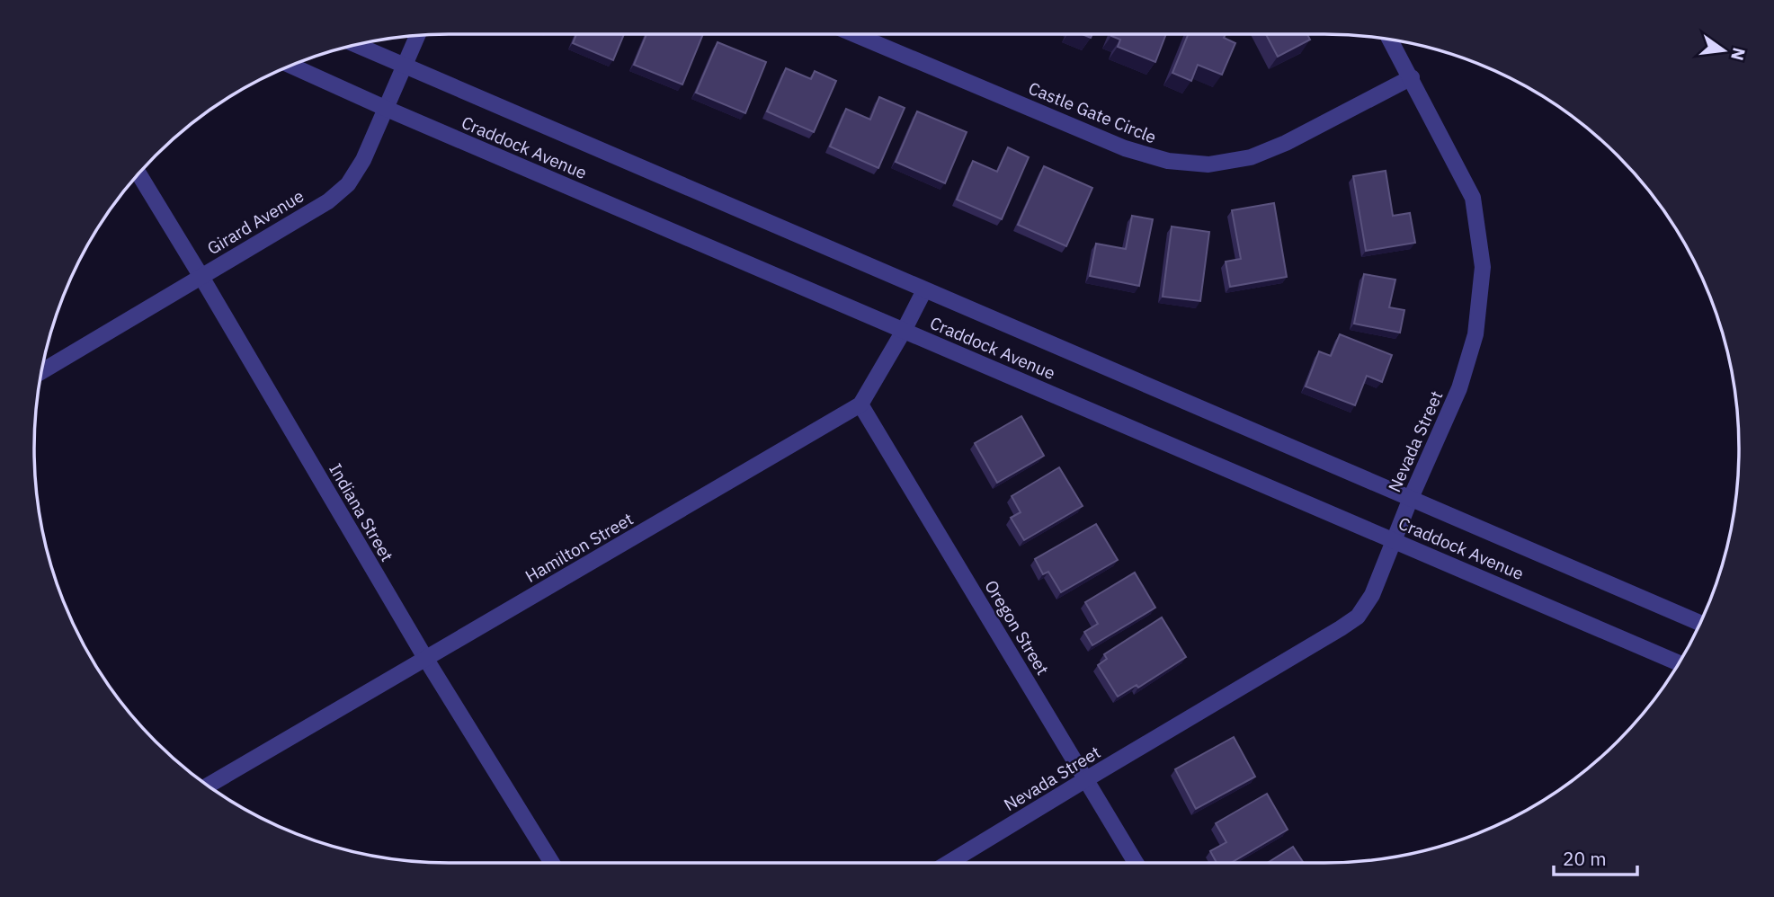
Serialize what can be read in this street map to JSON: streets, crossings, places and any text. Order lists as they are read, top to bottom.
{
  "streets": {
    "street": [
      "Castle Gate Circle",
      "Craddock Avenue",
      "Girard Avenue",
      "Nevada Street",
      "Indiana Street",
      "Hamilton Street",
      "Oregon Street"
    ]
  },
  "crossings": [
    ["Castle Gate Circle", "Nevada Street"],
    ["Craddock Avenue", "Girard Avenue"],
    ["Craddock Avenue", "Nevada Street"],
    ["Craddock Avenue", "Hamilton Street"],
    ["Girard Avenue", "Indiana Street"],
    ["Nevada Street", "Oregon Street"],
    ["Indiana Street", "Hamilton Street"],
    ["Hamilton Street", "Oregon Street"]
  ],
  "scale_bar": "20 m",
  "north": "right"
}
